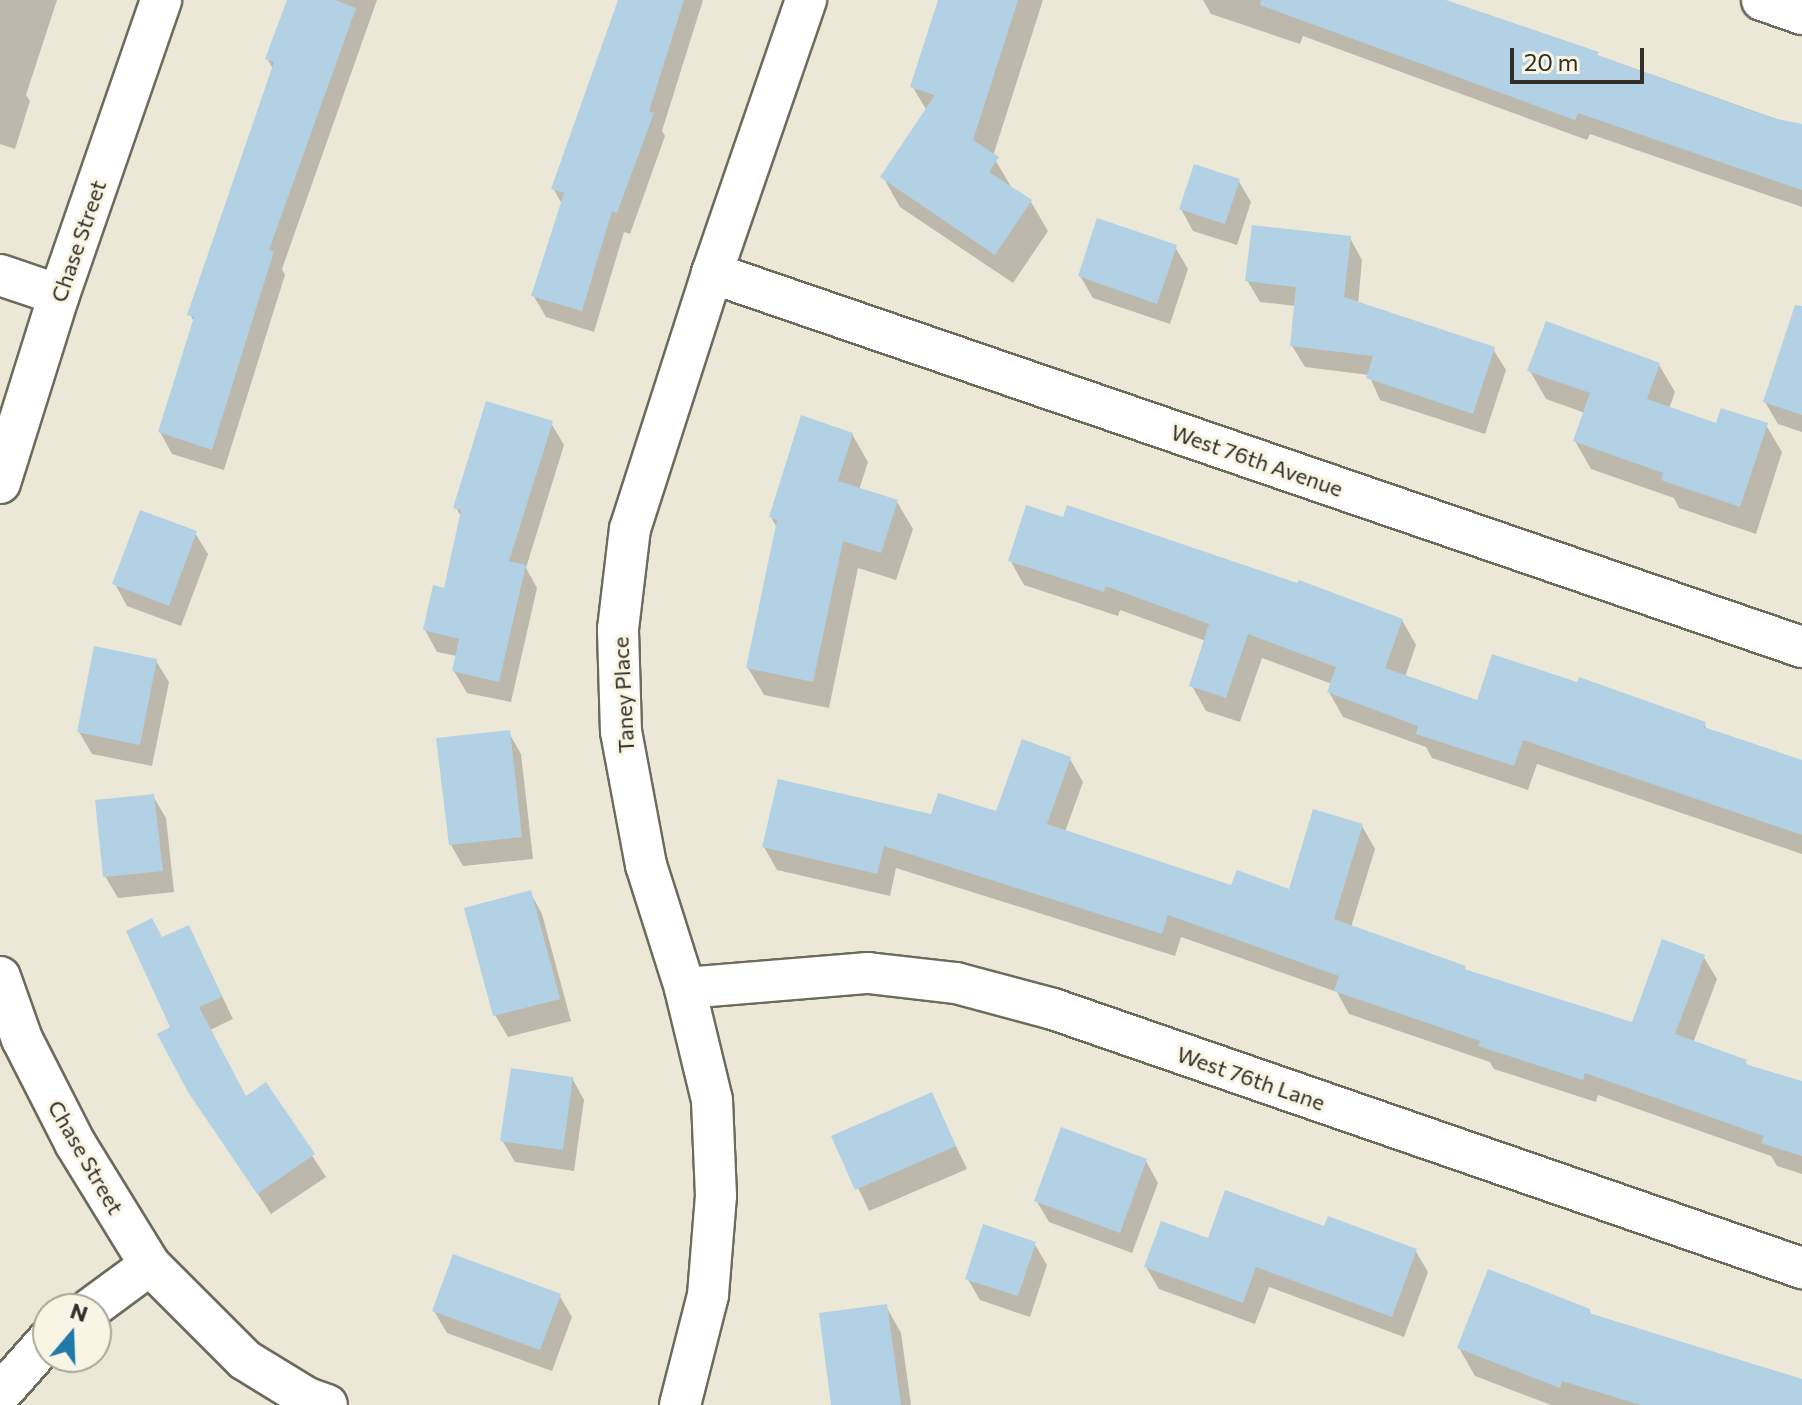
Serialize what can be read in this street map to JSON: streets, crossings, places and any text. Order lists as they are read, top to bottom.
{
  "streets": {
    "street": [
      "Chase Street",
      "West 76th Avenue",
      "Taney Place",
      "West 76th Lane"
    ]
  },
  "crossings": [
    ["West 76th Avenue", "Taney Place"],
    ["Taney Place", "West 76th Lane"]
  ],
  "scale_bar": "20 m",
  "north": "top"
}
